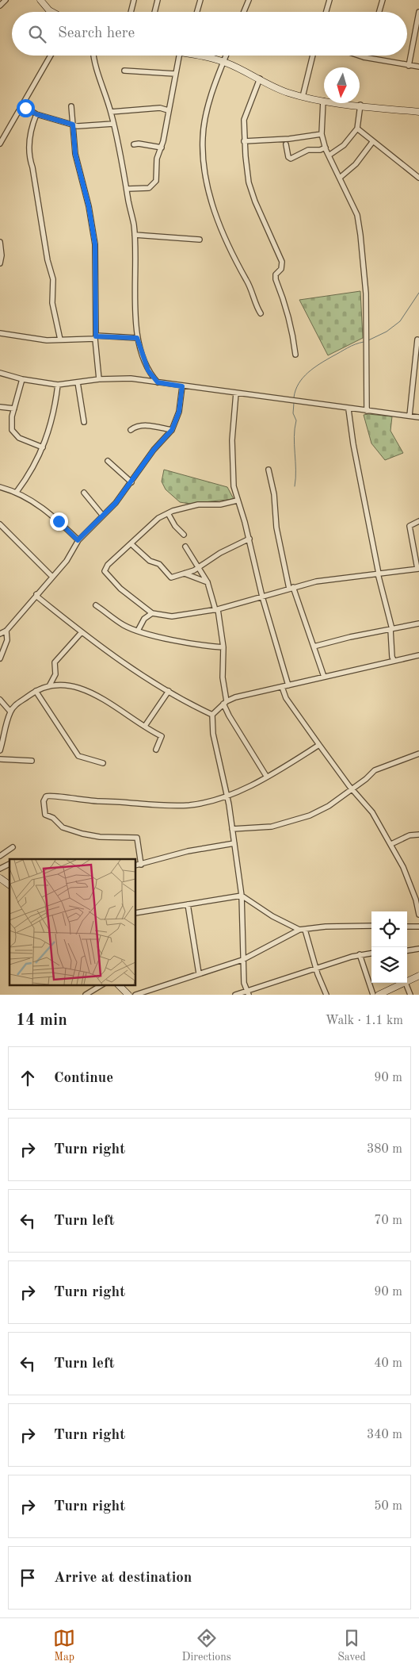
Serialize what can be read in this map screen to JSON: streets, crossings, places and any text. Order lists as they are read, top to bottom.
{
  "north": "bottom",
  "page": {
    "search": "Search here",
    "heading": ["14 min", "Walk · 1.1 km"],
    "list": [
      ["Continue", "90 m"],
      ["Turn right", "380 m"],
      ["Turn left", "70 m"],
      ["Turn right", "90 m"],
      ["Turn left", "40 m"],
      ["Turn right", "340 m"],
      ["Turn right", "50 m"],
      "Arrive at destination"
    ],
    "nav": ["Map", "Directions", "Saved"]
  }
}
